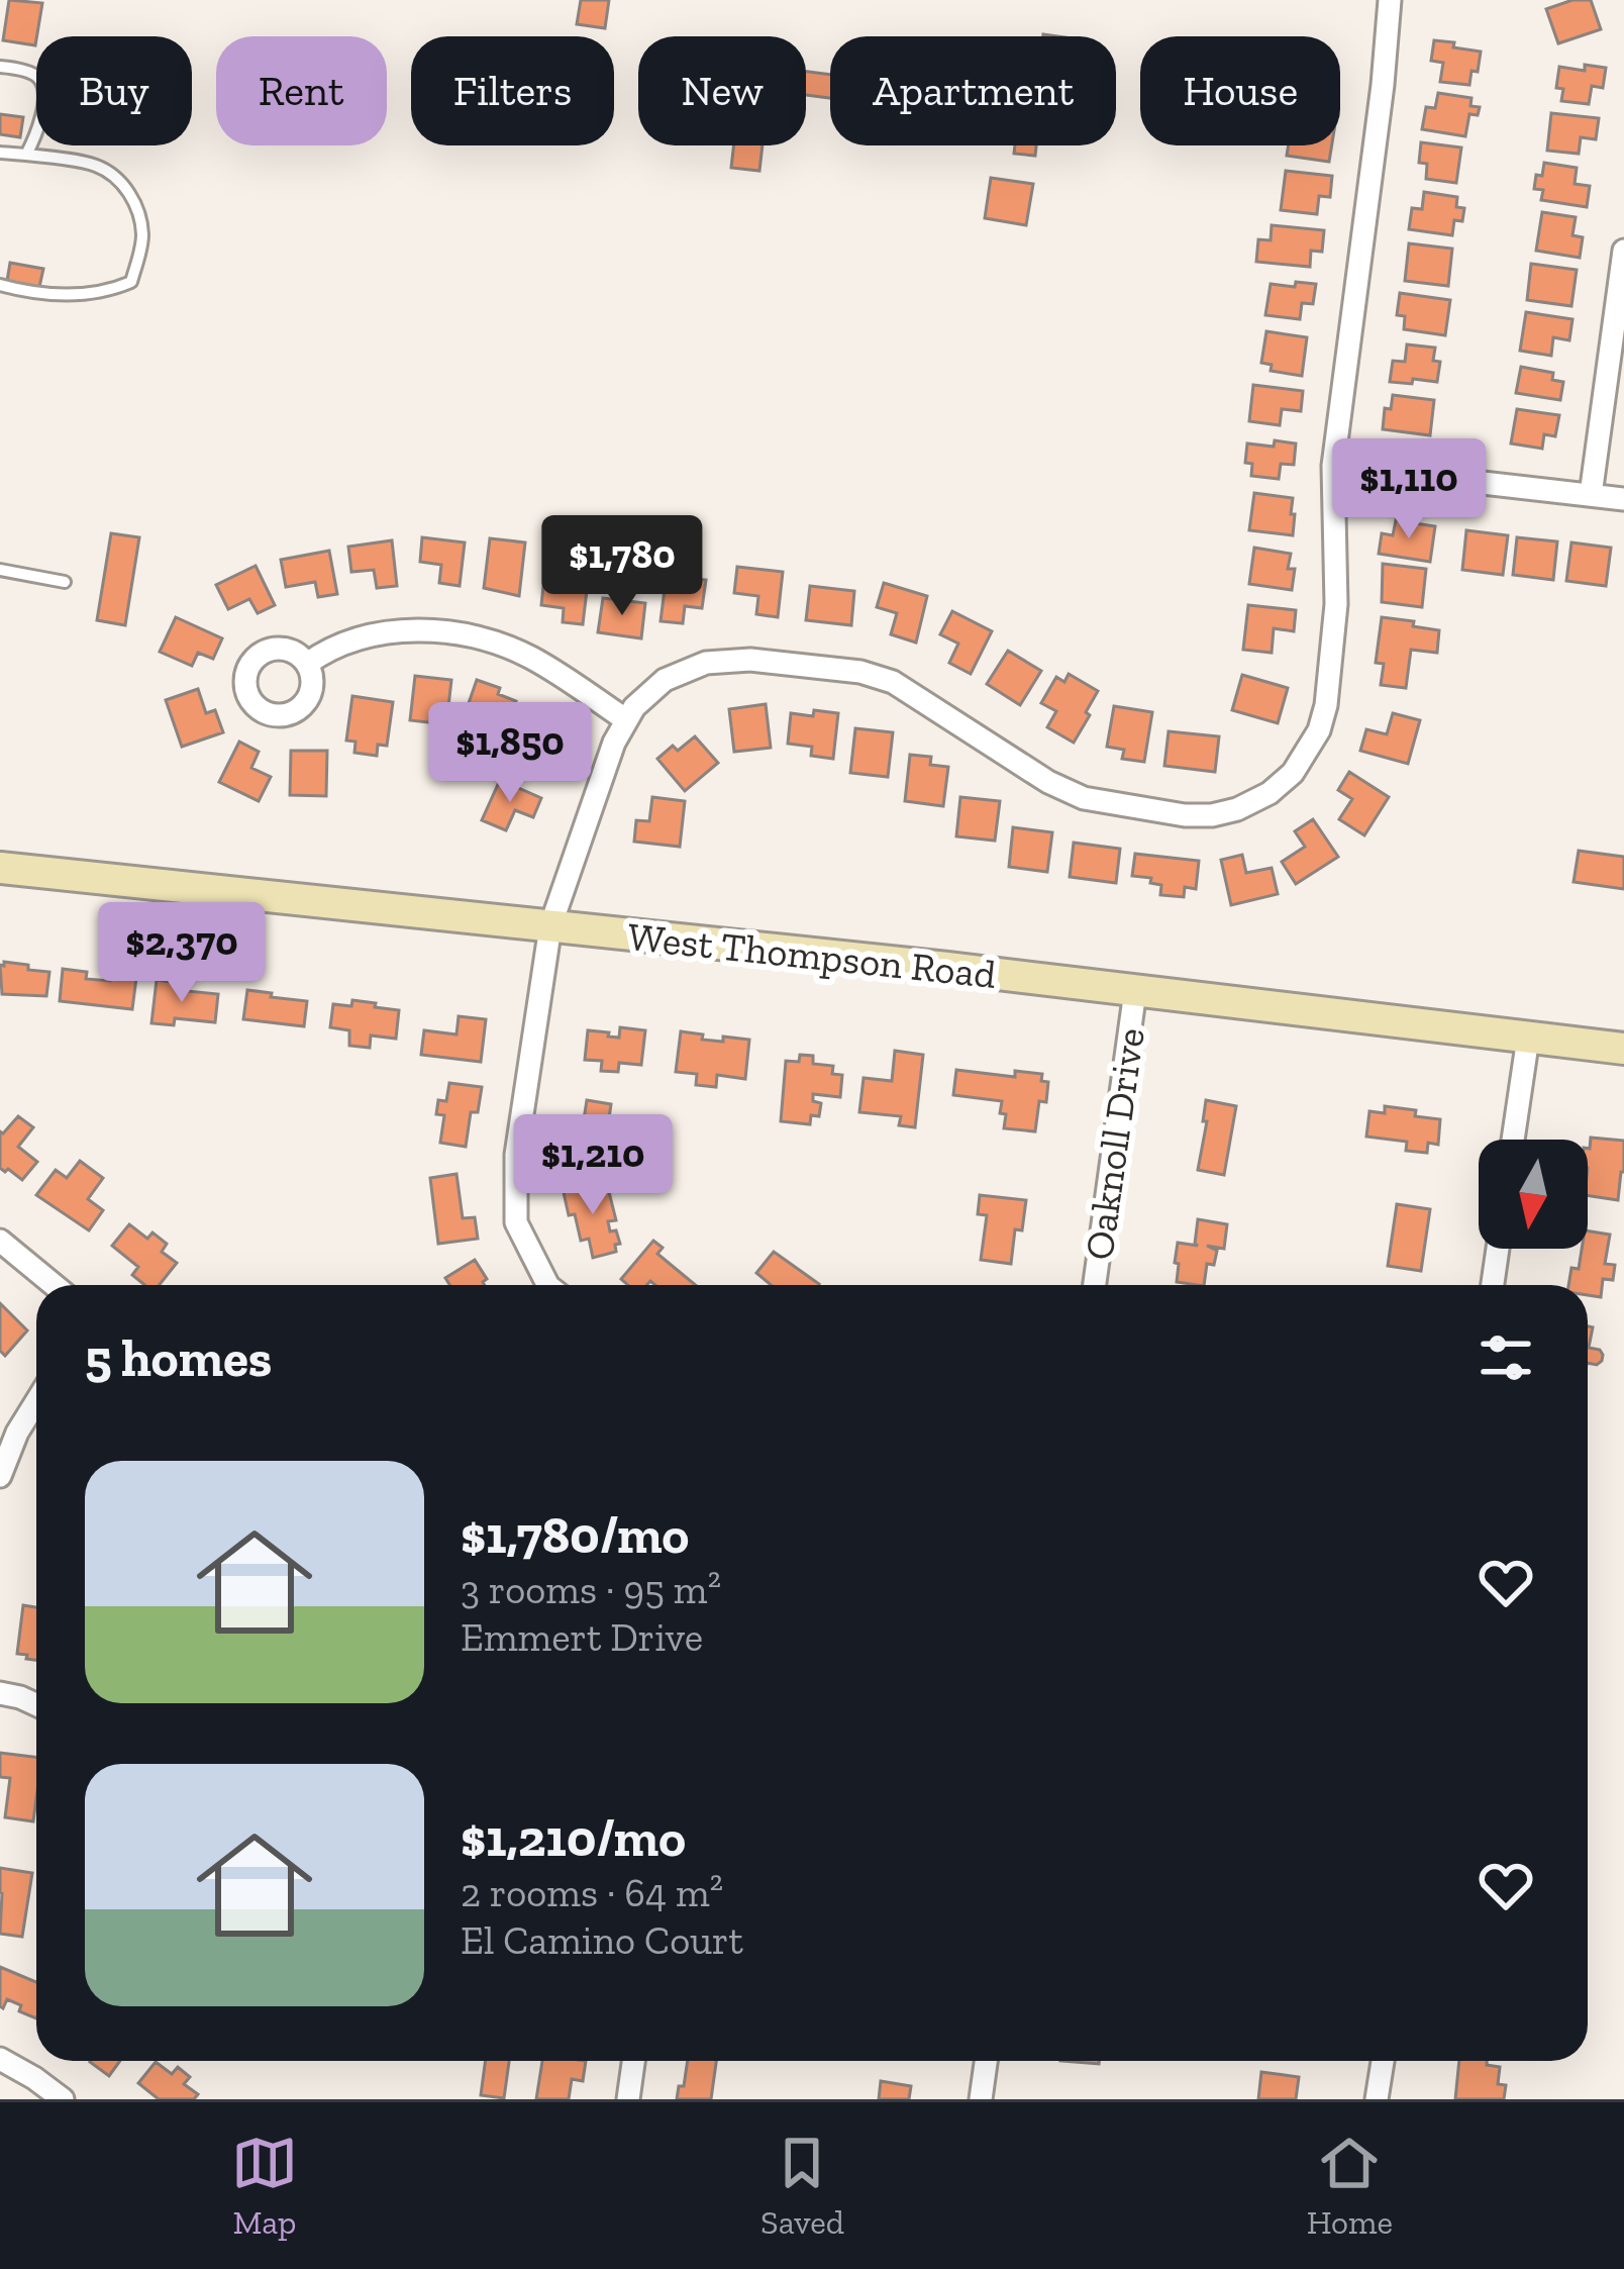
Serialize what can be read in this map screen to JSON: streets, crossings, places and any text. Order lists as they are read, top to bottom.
{
  "streets": {
    "main road": ["West Thompson Road"],
    "street": ["Oaknoll Drive"]
  },
  "crossings": [
    ["West Thompson Road", "Oaknoll Drive"]
  ],
  "north": "bottom",
  "page": {
    "chip": [
      "Buy",
      "Rent",
      "Filters",
      "New",
      "Apartment",
      "House"
    ],
    "price": [
      "$1,110",
      "$1,780",
      "$1,850",
      "$2,370",
      "$1,210"
    ],
    "heading": "5 homes",
    "list": [
      {
        "name": "$1,780/mo",
        "note": "3 rooms · 95 m² · Emmert Drive"
      },
      {
        "name": "$1,210/mo",
        "note": "2 rooms · 64 m² · El Camino Court"
      }
    ],
    "tabs": ["Map", "Saved", "Home"]
  }
}
